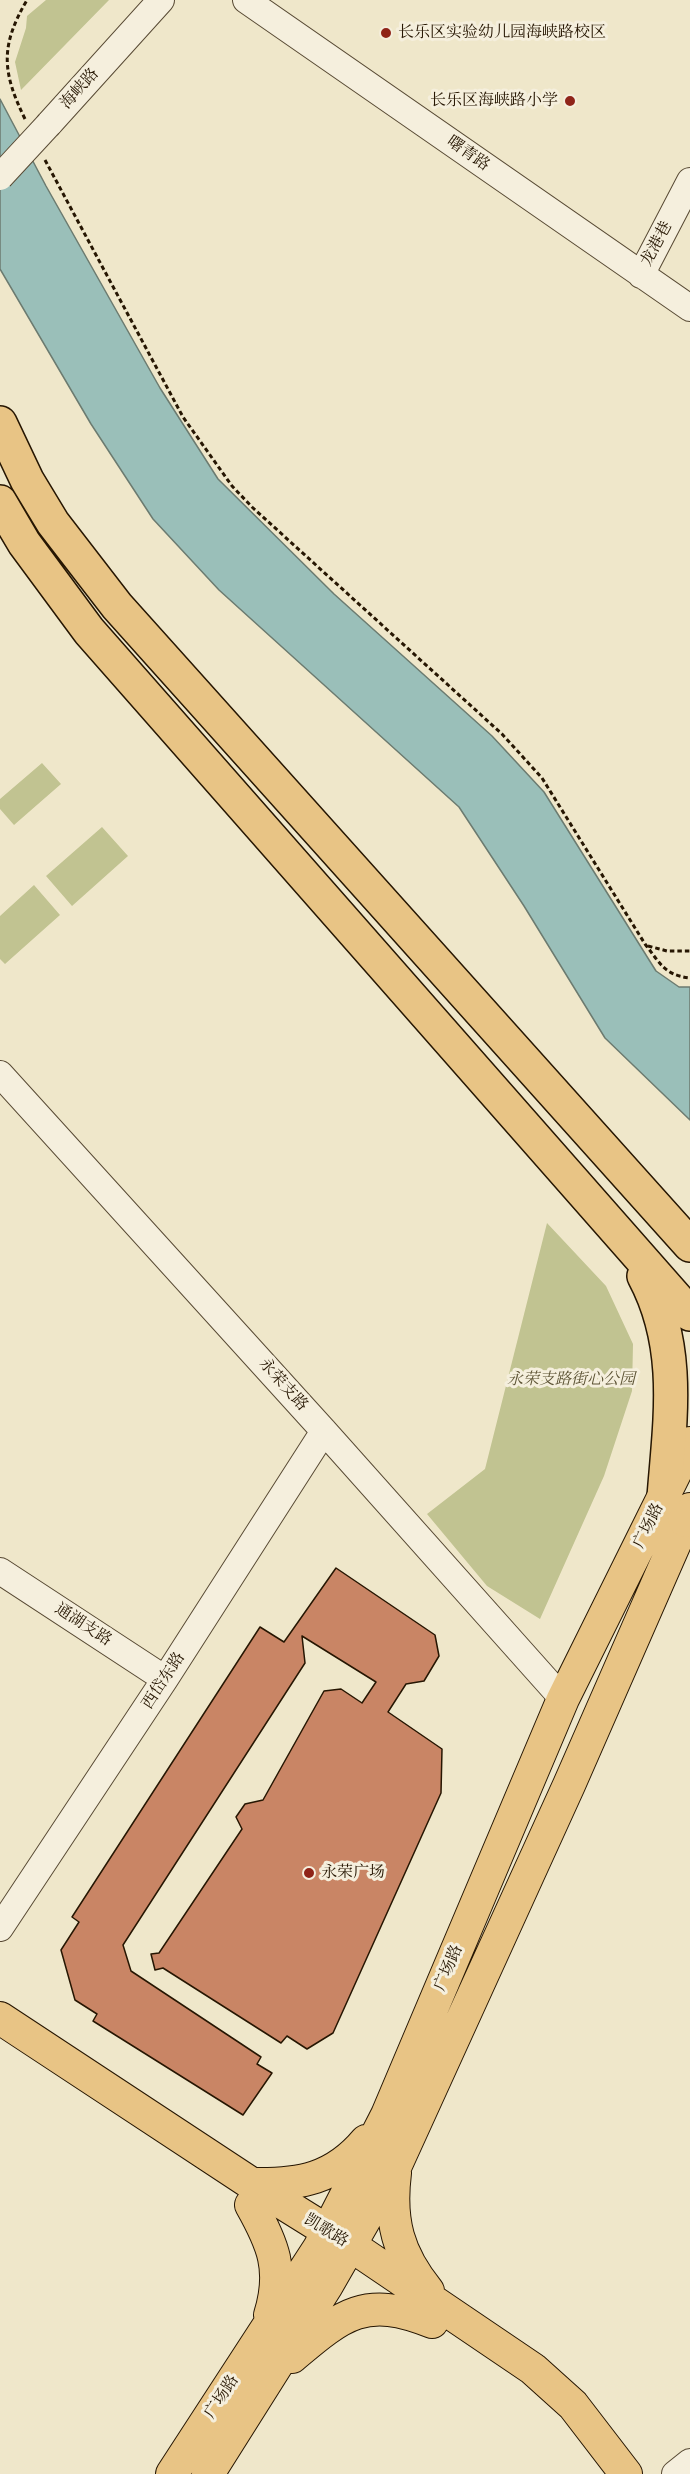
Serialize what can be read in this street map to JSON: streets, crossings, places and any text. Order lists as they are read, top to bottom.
{
  "streets": {
    "main road": ["广场路", "凯歌路"],
    "street": [
      "海峡路",
      "曙青路",
      "龙港巷",
      "永荣支路",
      "通湖支路",
      "西岱东路"
    ]
  },
  "crossings": [
    ["曙青路", "龙港巷"],
    ["永荣支路", "广场路"],
    ["永荣支路", "西岱东路"],
    ["广场路", "凯歌路"],
    ["通湖支路", "西岱东路"]
  ],
  "parks": ["永荣支路街心公园"],
  "places": ["长乐区实验幼儿园海峡路校区", "长乐区海峡路小学", "永荣广场"]
}
